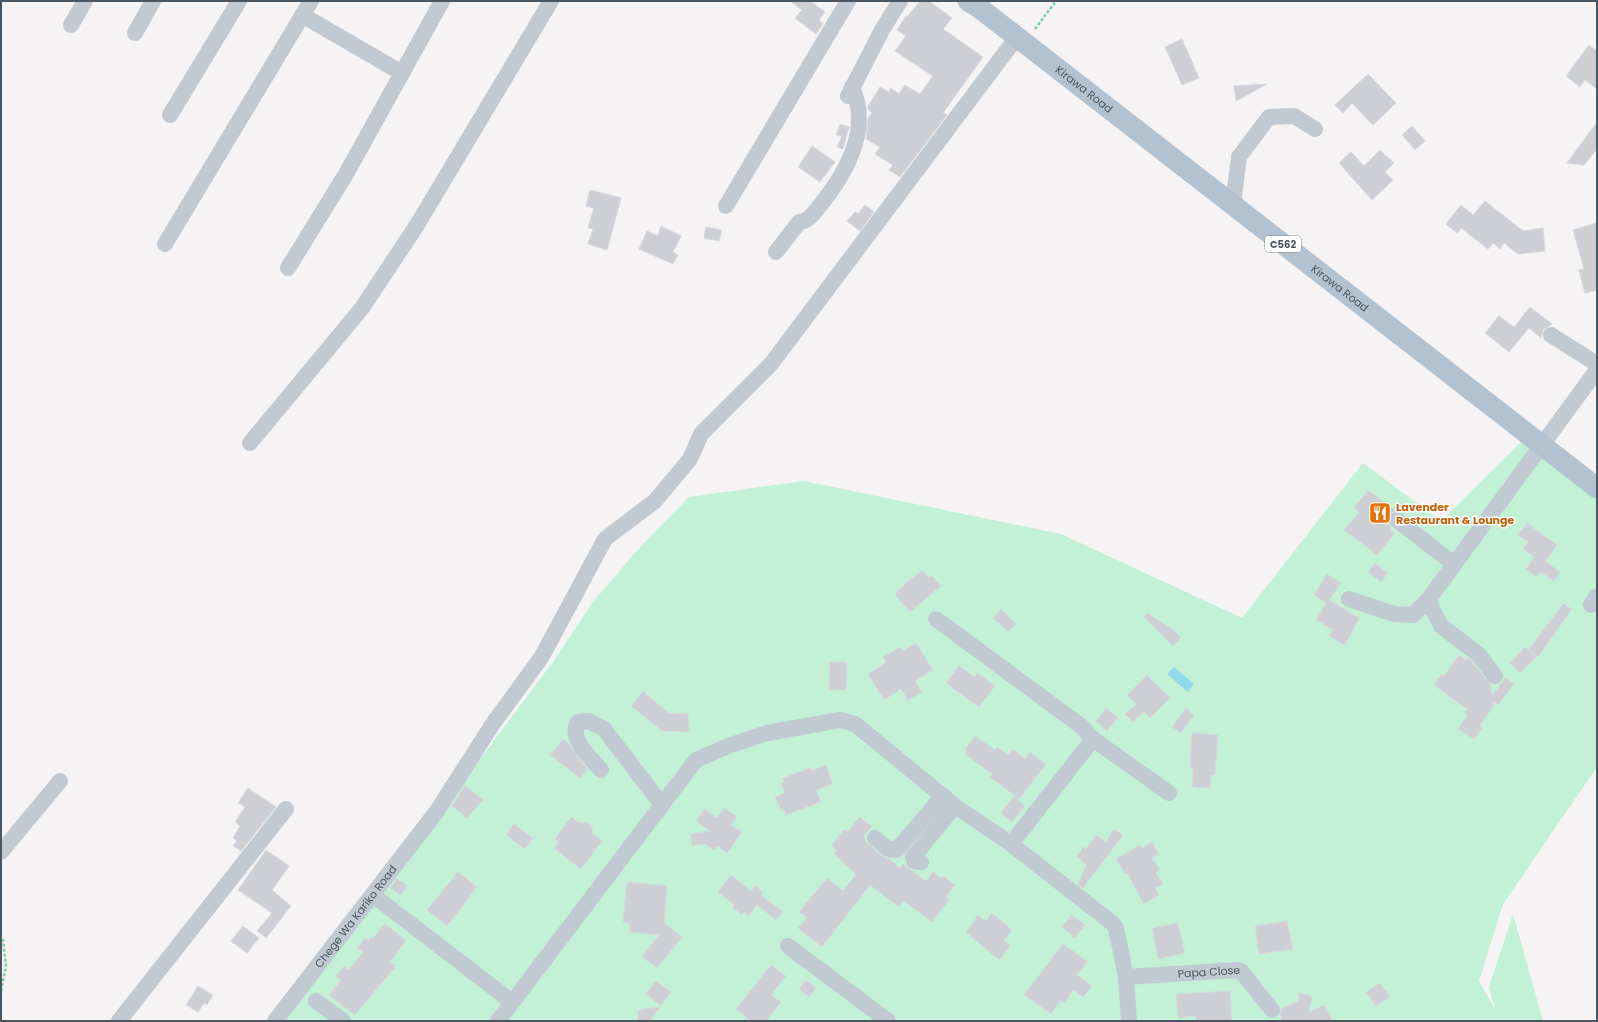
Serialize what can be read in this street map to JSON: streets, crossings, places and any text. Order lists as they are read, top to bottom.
{
  "streets": {
    "main road": ["Kirawa Road", "C562"],
    "street": ["Chege Wa Kariko Road", "Papa Close"]
  },
  "crossings": [
    ["Kirawa Road", "Chege Wa Kariko Road"]
  ],
  "places": {
    "restaurant": ["Lavender Restaurant & Lounge"]
  }
}
